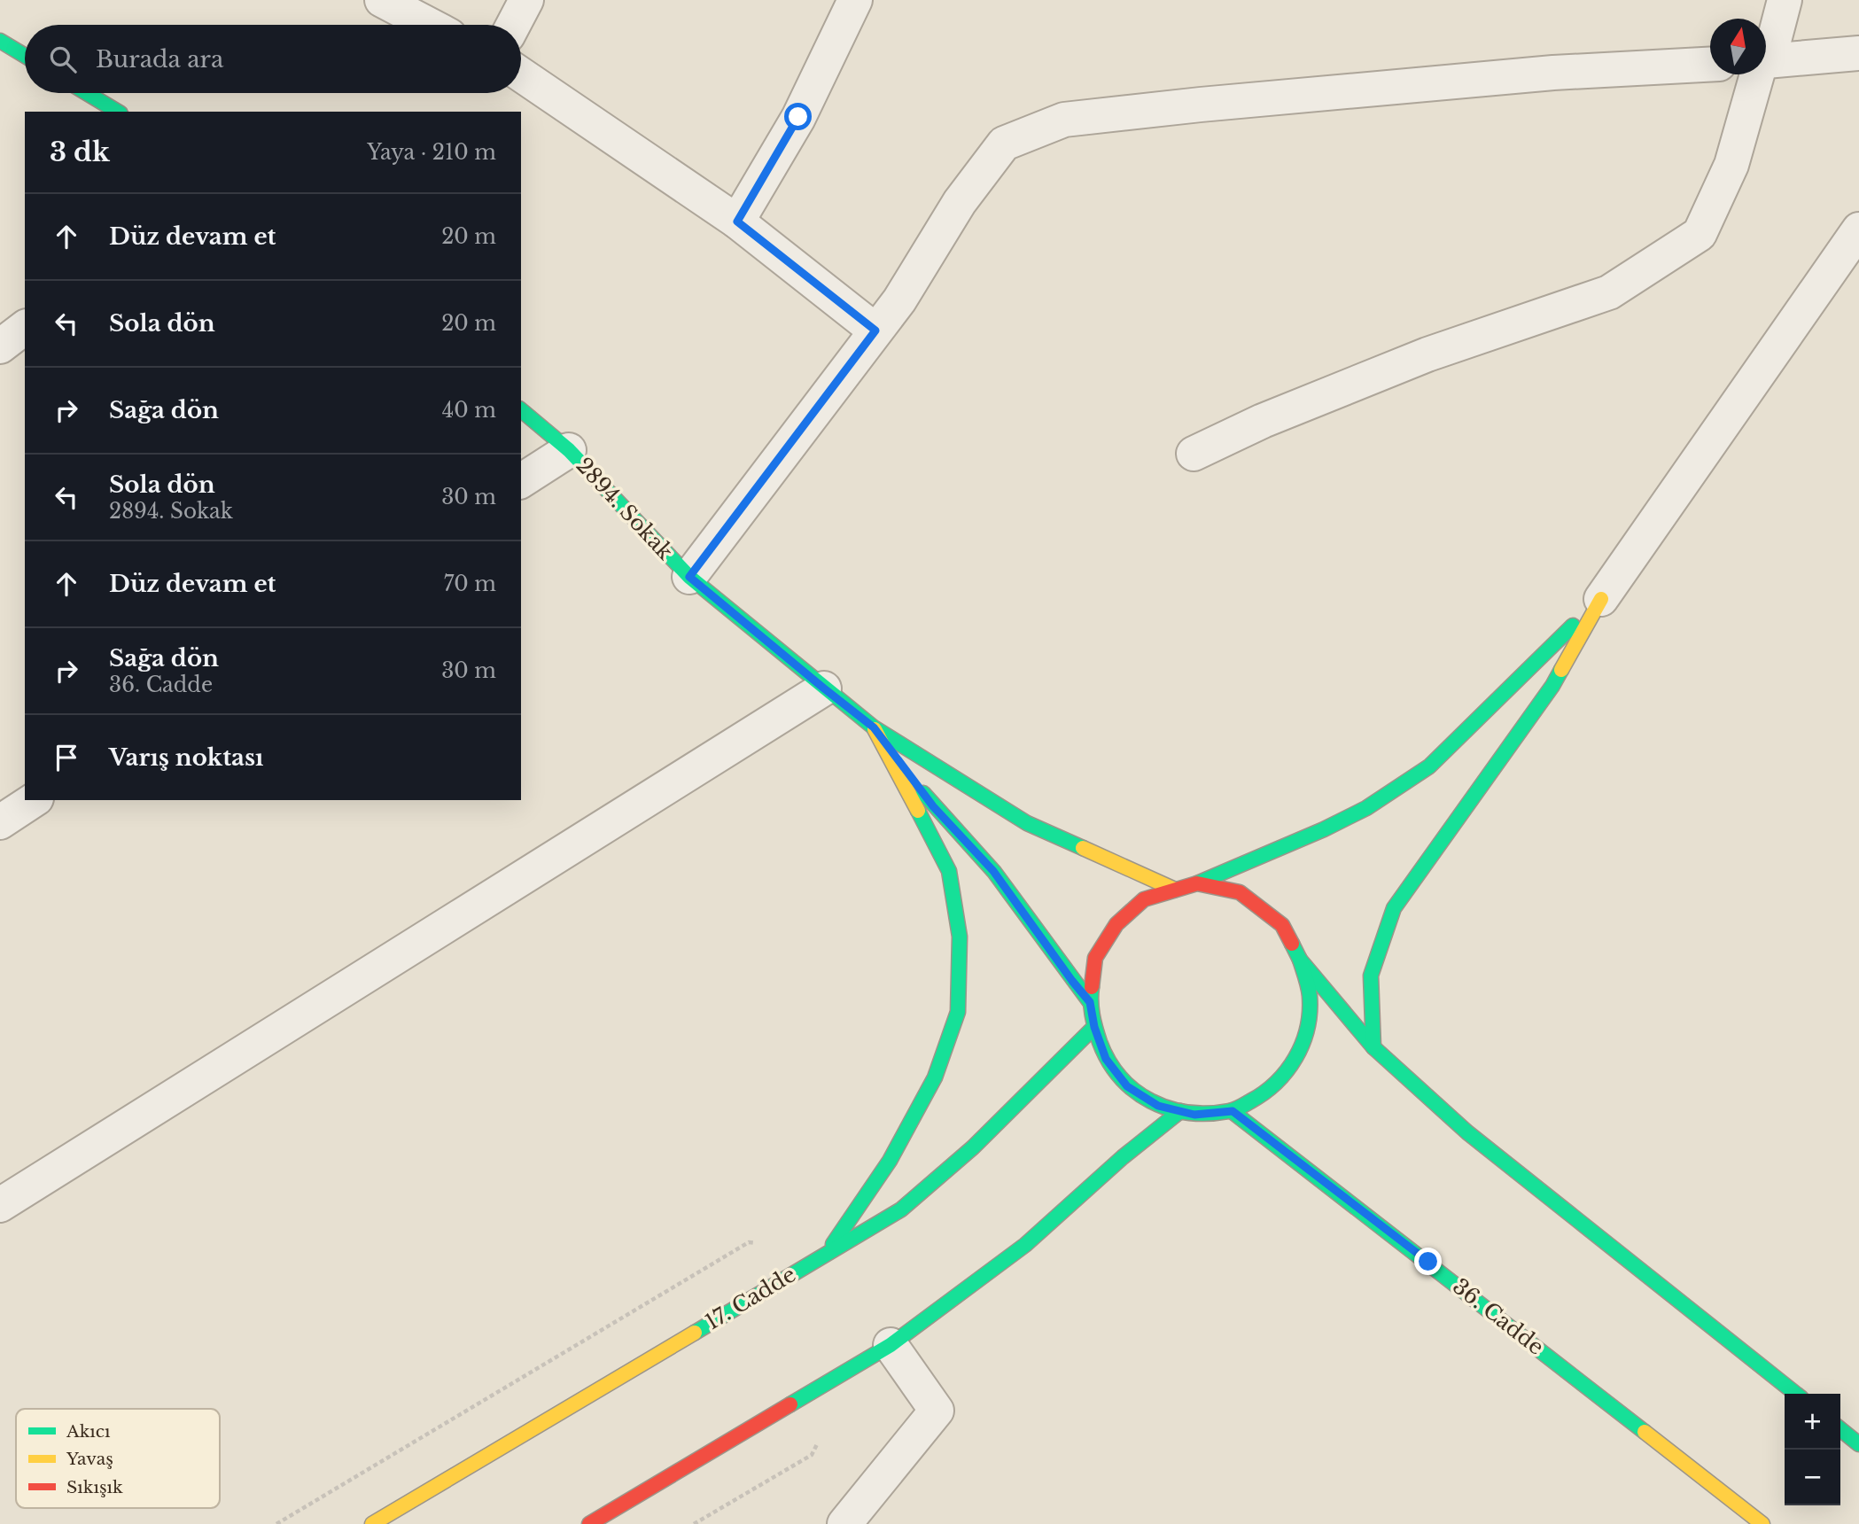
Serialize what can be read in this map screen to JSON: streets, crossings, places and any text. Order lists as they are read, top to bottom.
{
  "streets": {
    "street": ["2894. Sokak", "17. Cadde", "36. Cadde"]
  },
  "legend": ["Akıcı", "Yavaş", "Sıkışık"],
  "north": "top",
  "page": {
    "search": "Burada ara",
    "heading": ["3 dk", "Yaya · 210 m"],
    "list": [
      ["Düz devam et", "20 m"],
      ["Sola dön", "20 m"],
      ["Sağa dön", "40 m"],
      ["Sola dön", "2894. Sokak", "30 m"],
      ["Düz devam et", "70 m"],
      ["Sağa dön", "36. Cadde", "30 m"],
      "Varış noktası"
    ],
    "map_buttons": ["+", "−"]
  }
}
